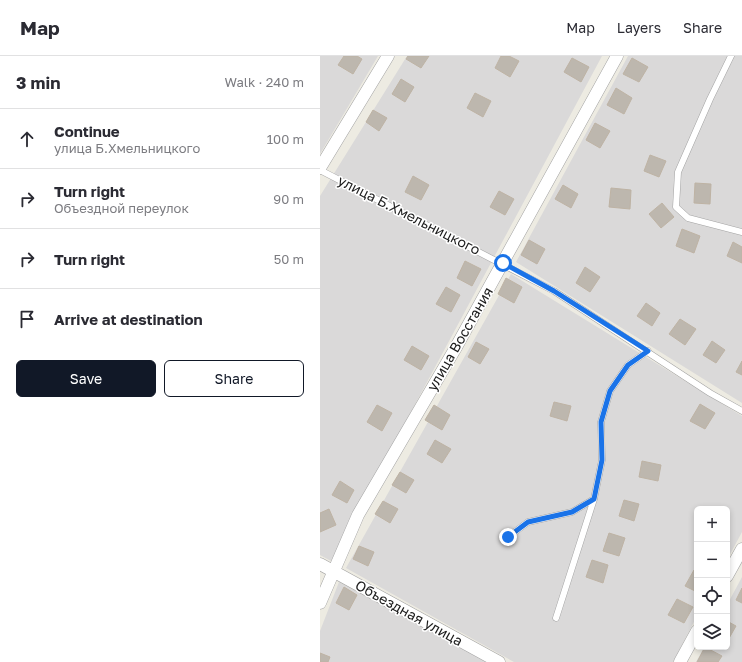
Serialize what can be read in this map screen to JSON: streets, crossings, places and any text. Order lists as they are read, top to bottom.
{
  "streets": {
    "street": ["улица Восстания", "Объездная улица"],
    "lane": ["улица Б.Хмельницкого"]
  },
  "crossings": [
    ["улица Б.Хмельницкого", "улица Восстания"],
    ["улица Восстания", "Объездная улица"]
  ],
  "page": {
    "header": "Map",
    "nav": ["Map", "Layers", "Share"],
    "heading": ["3 min", "Walk · 240 m"],
    "list": [
      ["Continue", "улица Б.Хмельницкого", "100 m"],
      ["Turn right", "Объездной переулок", "90 m"],
      ["Turn right", "50 m"],
      "Arrive at destination"
    ],
    "buttons": ["Save", "Share"],
    "map_buttons": ["+", "−"]
  }
}
